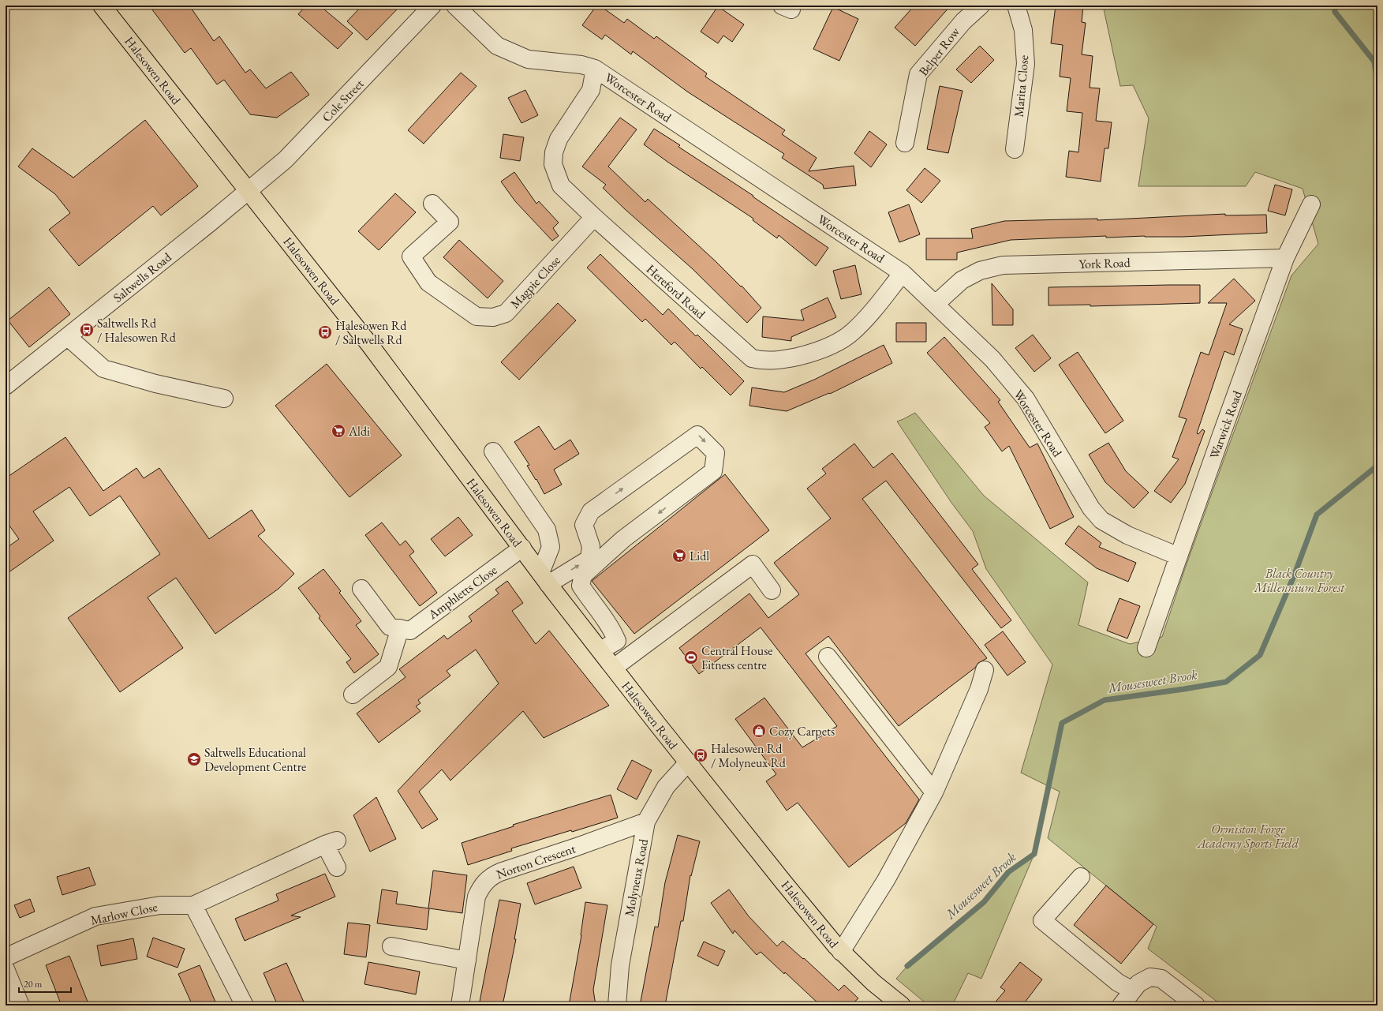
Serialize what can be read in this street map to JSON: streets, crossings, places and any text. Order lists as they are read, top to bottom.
{
  "streets": {
    "main road": ["Halesowen Road"],
    "street": [
      "Belper Row",
      "Marita Close",
      "Worcester Road",
      "Cole Street",
      "York Road",
      "Saltwells Road",
      "Magpie Close",
      "Hereford Road",
      "Warwick Road",
      "Amphletts Close",
      "Norton Crescent",
      "Molyneux Road",
      "Marlow Close"
    ]
  },
  "crossings": [
    ["Halesowen Road", "Cole Street"],
    ["Halesowen Road", "Saltwells Road"],
    ["Halesowen Road", "Amphletts Close"],
    ["Halesowen Road", "Molyneux Road"],
    ["Worcester Road", "York Road"],
    ["Worcester Road", "Hereford Road"],
    ["Worcester Road", "Warwick Road"],
    ["Cole Street", "Saltwells Road"],
    ["York Road", "Warwick Road"],
    ["Magpie Close", "Hereford Road"],
    ["Norton Crescent", "Molyneux Road"]
  ],
  "water": ["Mousesweet Brook"],
  "parks": ["Black Country Millennium Forest", "Ormiston Forge Academy Sports Field"],
  "places": {
    "bus stop": ["Saltwells Rd / Halesowen Rd", "Halesowen Rd / Saltwells Rd", "Halesowen Rd / Molyneux Rd"],
    "supermarket": ["Aldi", "Lidl"],
    "sports": ["Central House Fitness centre"],
    "shop": ["Cozy Carpets"],
    "school or university": ["Saltwells Educational Development Centre"]
  },
  "scale_bar": "20 m"
}
